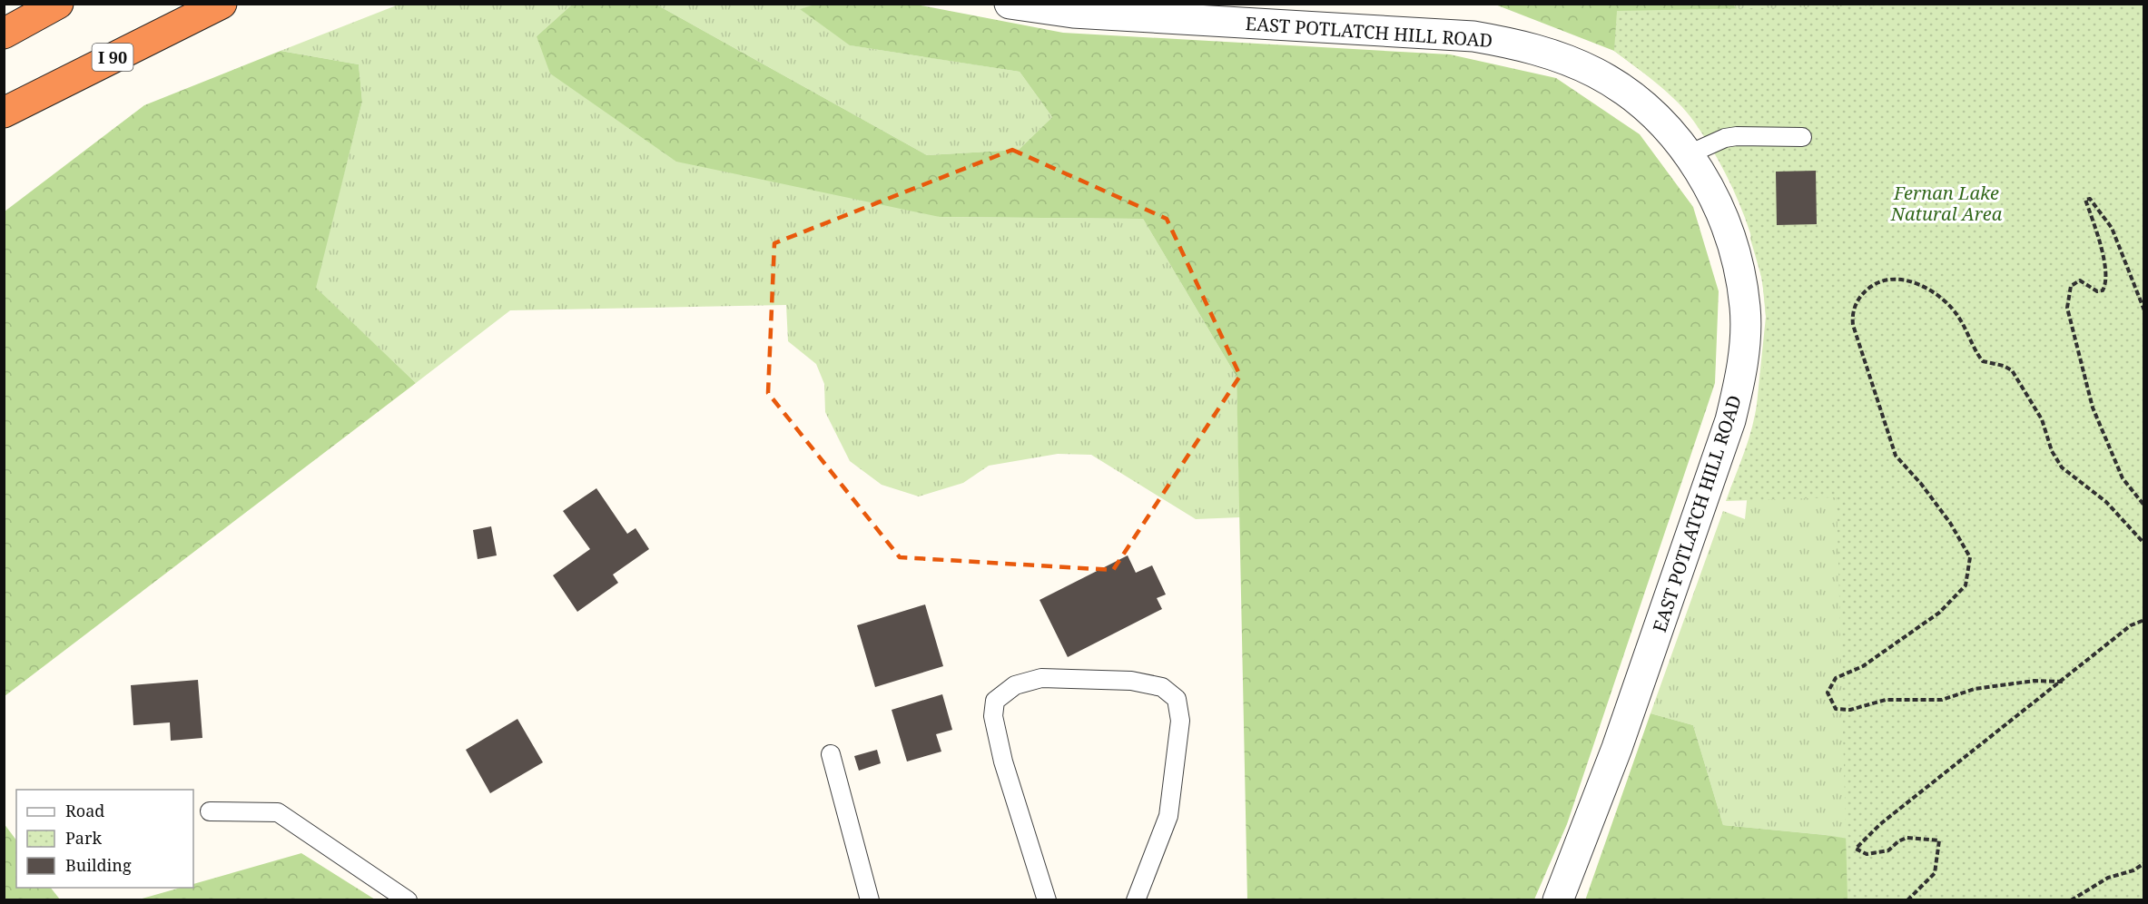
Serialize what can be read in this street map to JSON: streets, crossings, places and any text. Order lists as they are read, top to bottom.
{
  "streets": {
    "highway": ["I 90"],
    "street": ["EAST POTLATCH HILL ROAD"]
  },
  "parks": ["Fernan Lake Natural Area"],
  "legend": ["Road", "Park", "Building"]
}
